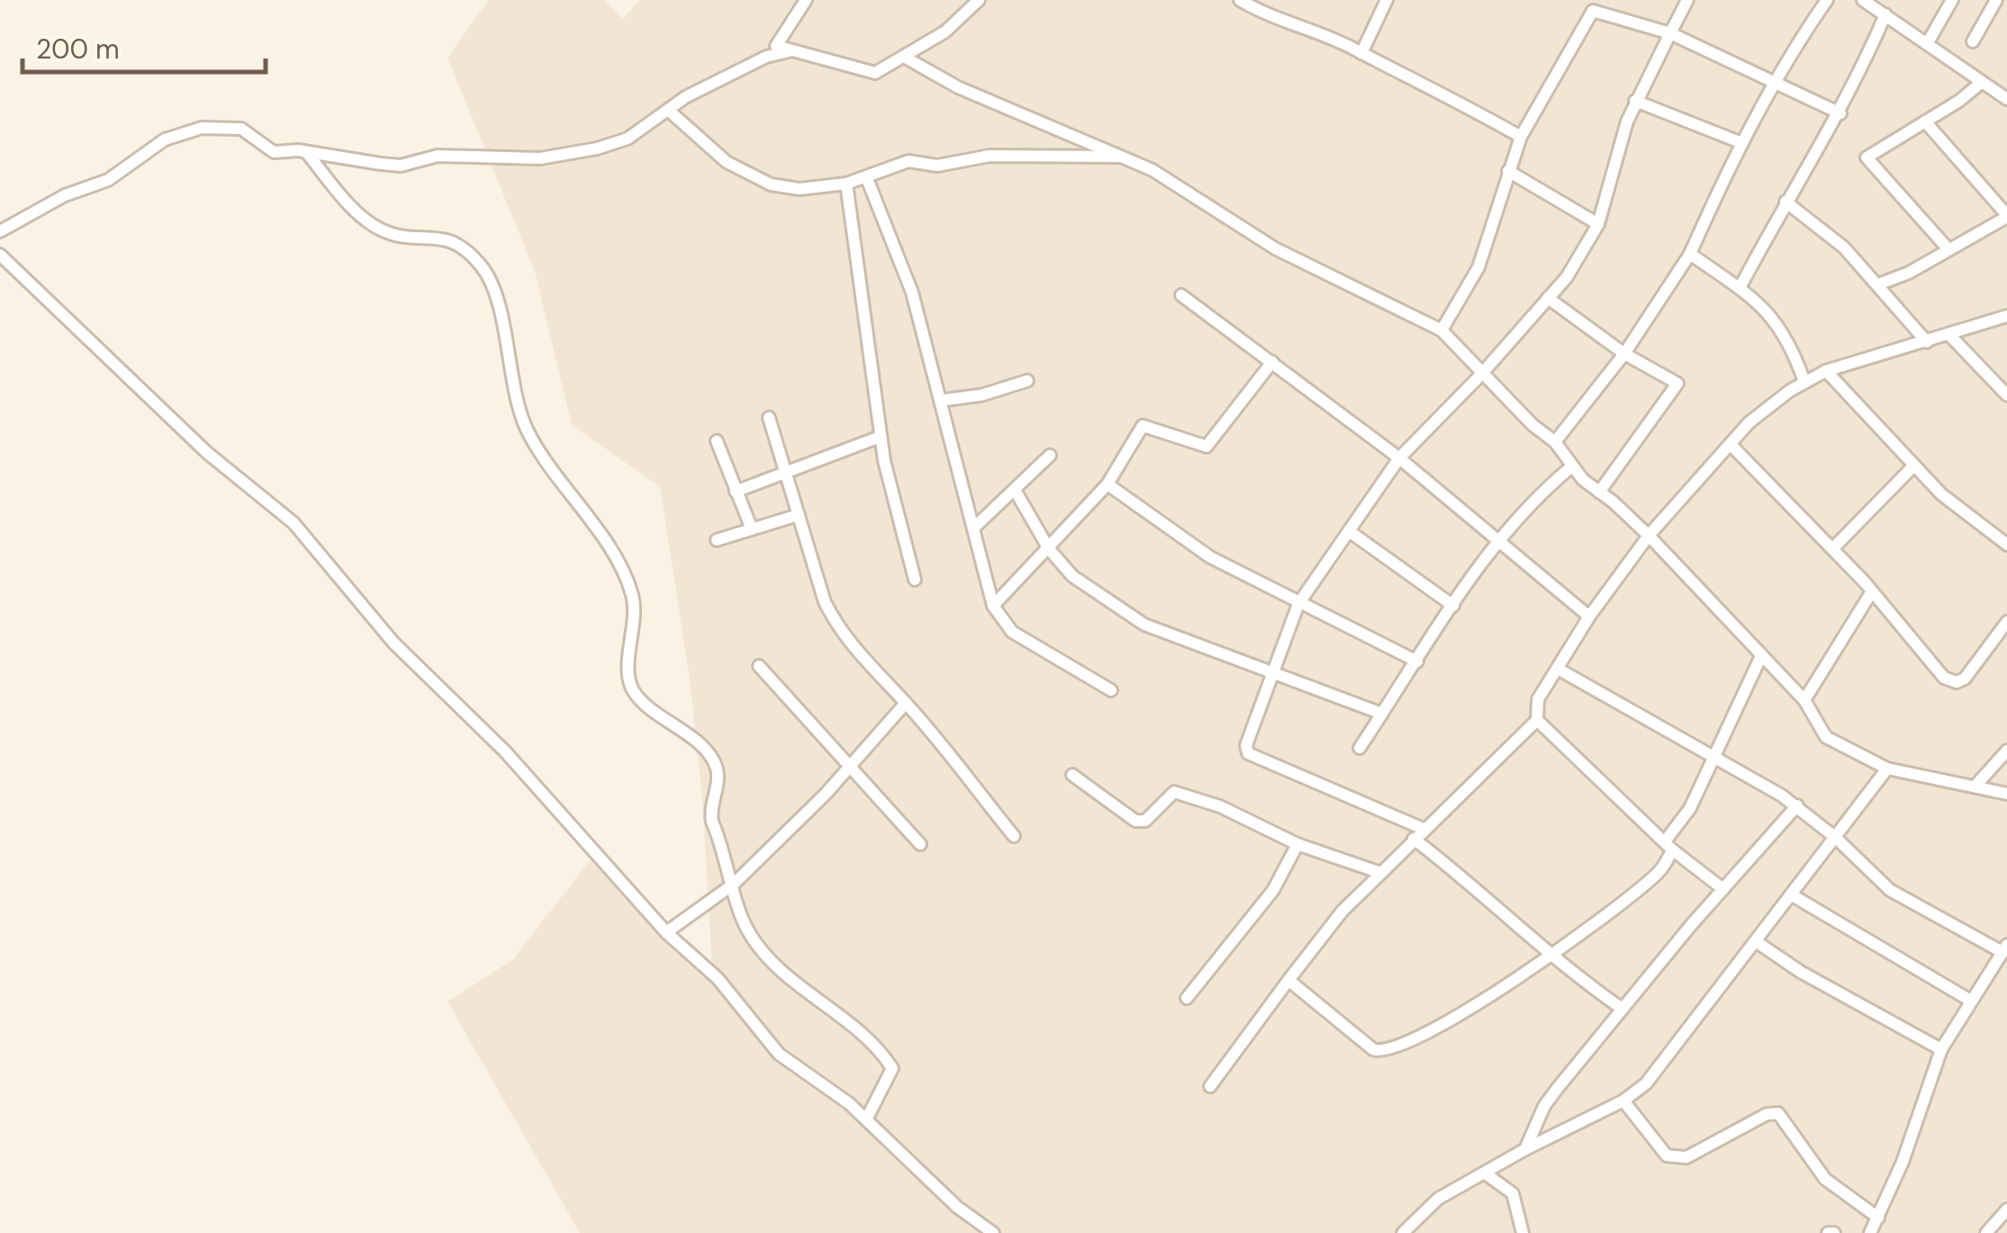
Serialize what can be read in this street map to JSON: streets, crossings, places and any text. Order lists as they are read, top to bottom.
{
  "scale_bar": "200 m"
}
